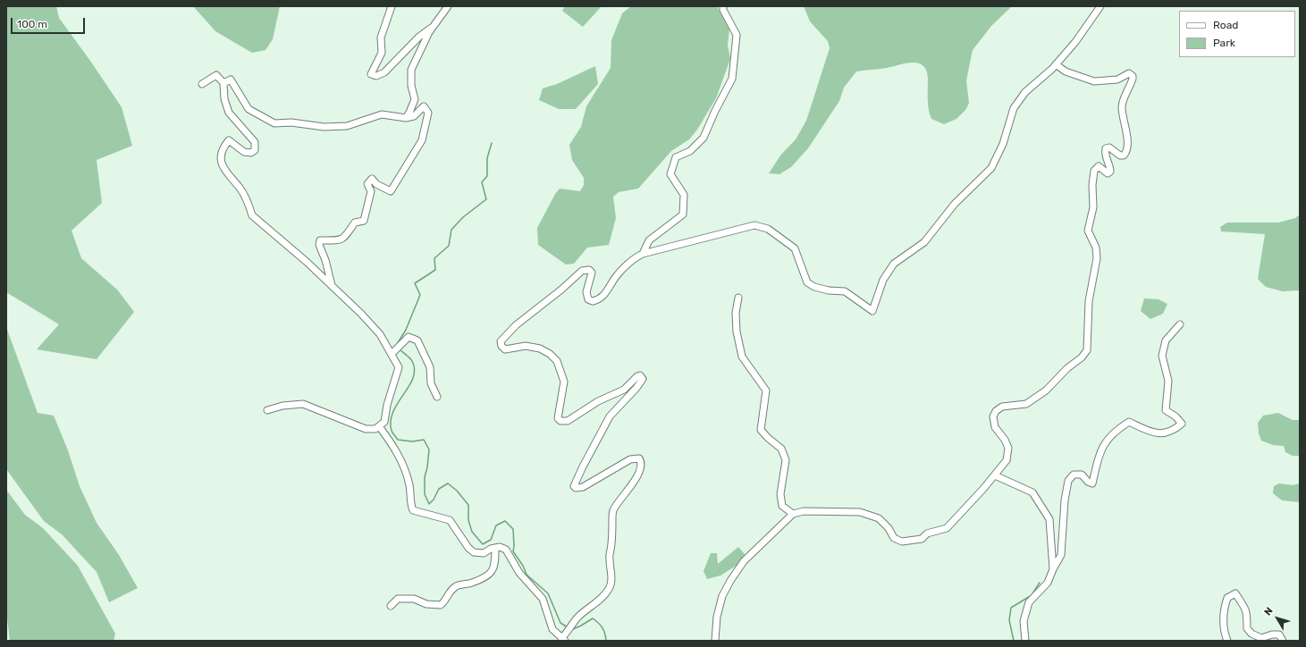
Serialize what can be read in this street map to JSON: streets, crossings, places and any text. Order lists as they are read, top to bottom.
{
  "legend": ["Road", "Park"],
  "scale_bar": "100 m",
  "north": "top left"
}
